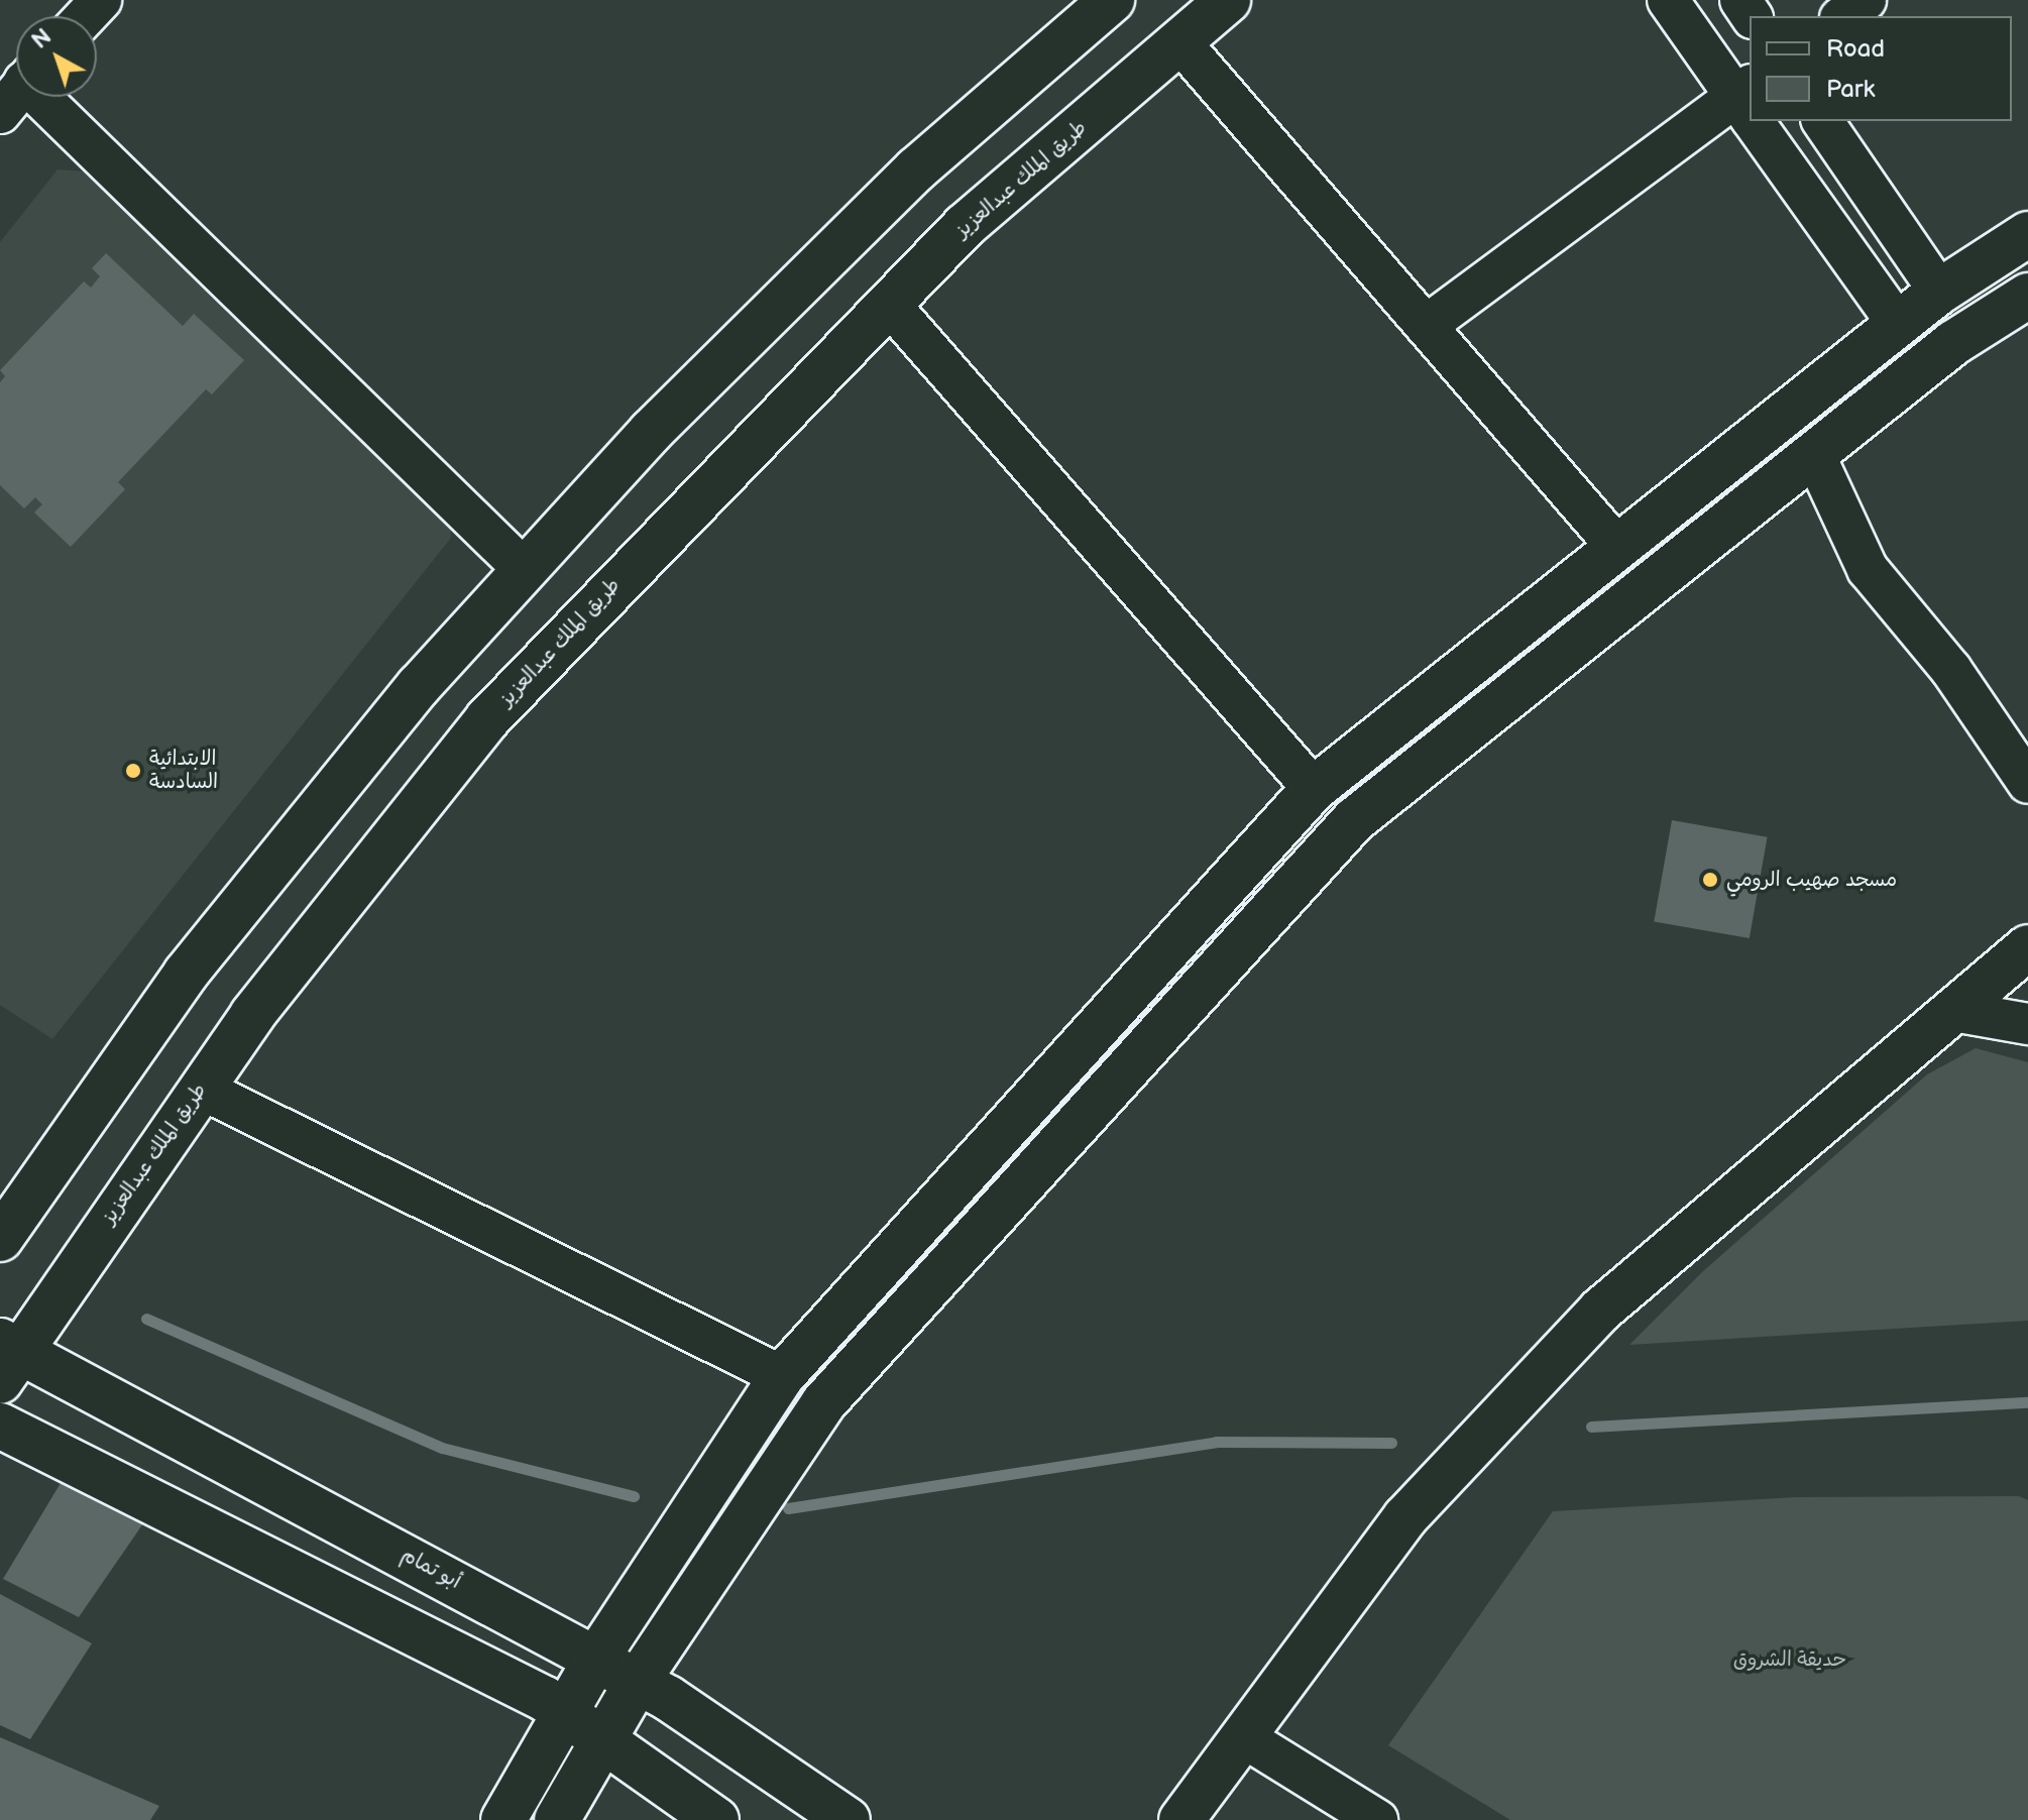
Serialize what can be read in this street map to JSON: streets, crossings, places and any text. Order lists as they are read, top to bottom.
{
  "streets": {
    "main road": ["طريق الملك عبدالعزيز", "أبو تمام"]
  },
  "crossings": [
    ["طريق الملك عبدالعزيز", "أبو تمام"]
  ],
  "parks": ["حديقة الشروق"],
  "places": ["الابتدائية السادسة", "مسجد صهيب الرومي"],
  "legend": ["Road", "Park"],
  "north": "top left"
}
